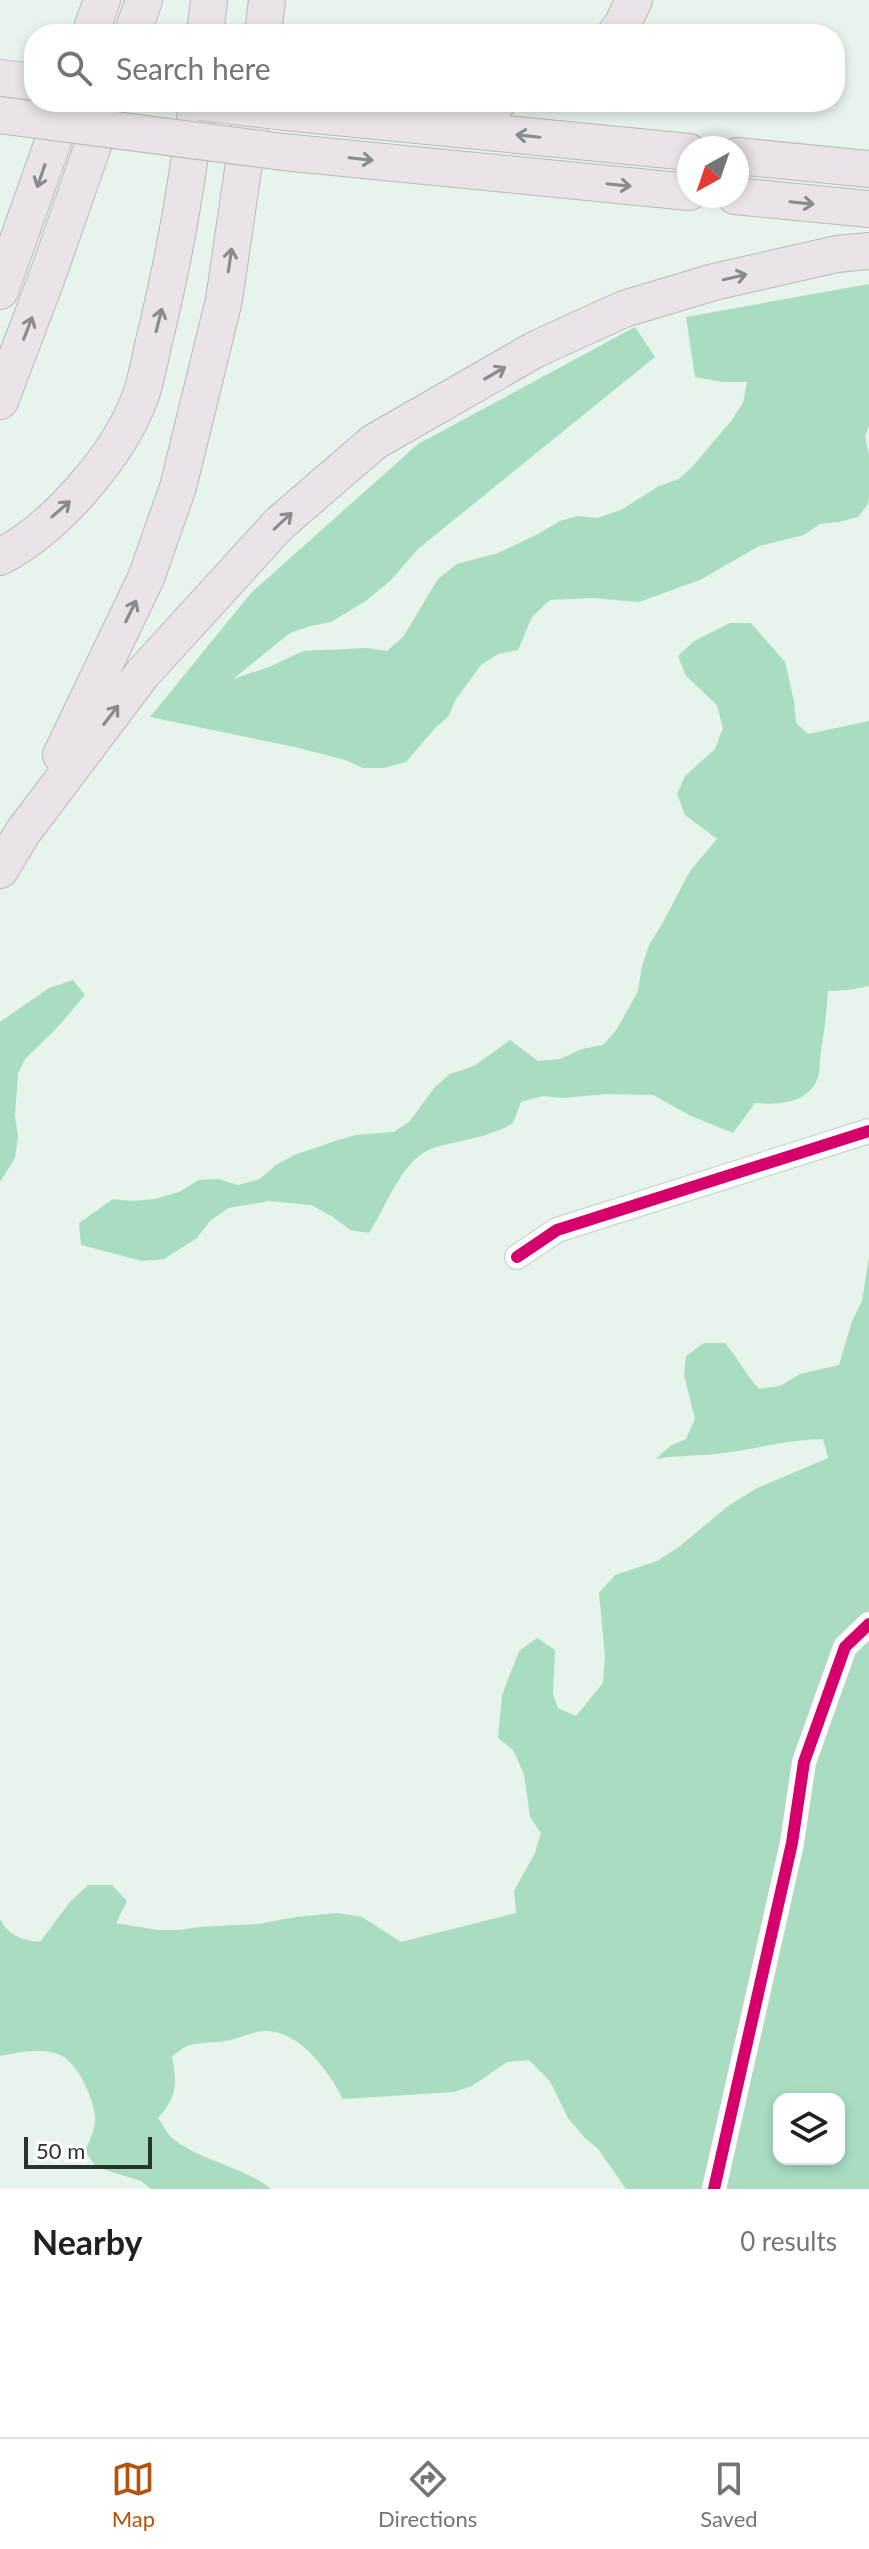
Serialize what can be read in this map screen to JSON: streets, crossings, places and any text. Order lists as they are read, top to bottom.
{
  "scale_bar": "50 m",
  "north": "bottom left",
  "page": {
    "search": "Search here",
    "scale": "50 m",
    "heading": ["Nearby", "0 results"],
    "nav": ["Map", "Directions", "Saved"]
  }
}
